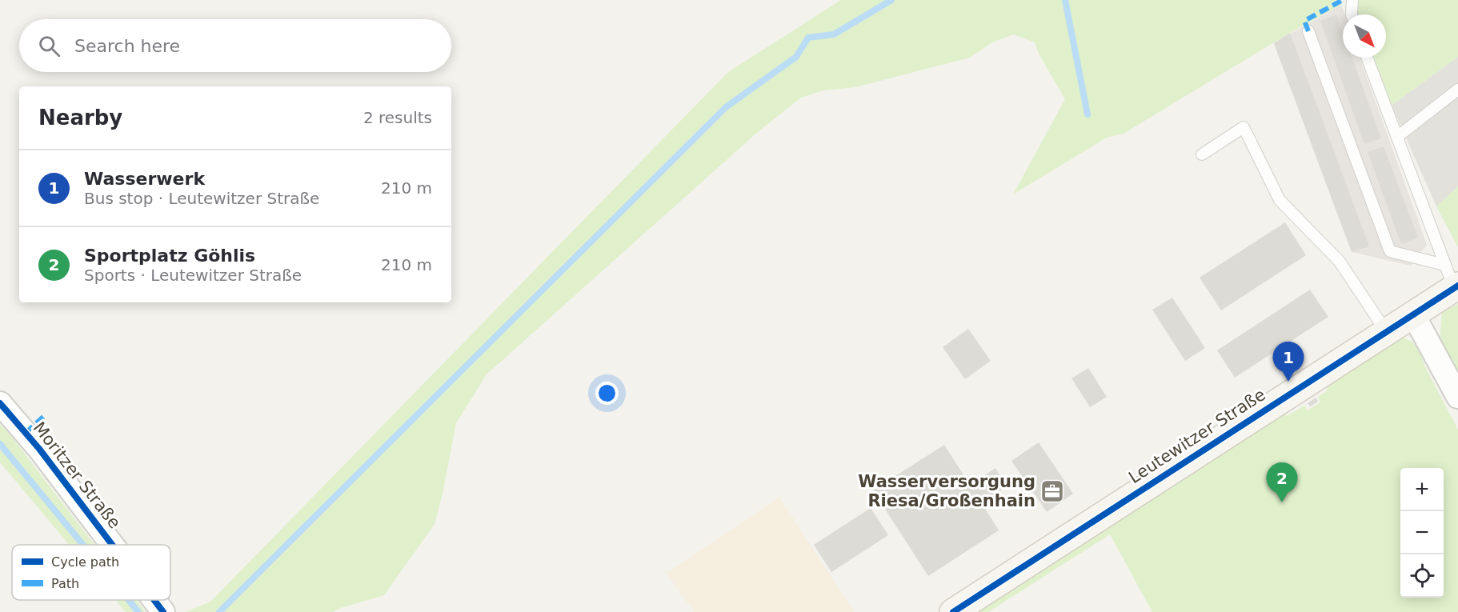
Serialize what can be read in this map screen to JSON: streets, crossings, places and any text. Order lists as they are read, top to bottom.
{
  "streets": {
    "street": ["Leutewitzer Straße", "Moritzer Straße"]
  },
  "places": {
    "office": ["Wasserversorgung Riesa/Großenhain"]
  },
  "legend": ["Cycle path", "Path"],
  "north": "bottom right",
  "page": {
    "search": "Search here",
    "heading": ["Nearby", "2 results"],
    "list": [
      {
        "mark": "1",
        "name": "Wasserwerk",
        "note": "Bus stop · Leutewitzer Straße",
        "value": "210 m"
      },
      {
        "mark": "2",
        "name": "Sportplatz Göhlis",
        "note": "Sports · Leutewitzer Straße",
        "value": "210 m"
      }
    ],
    "pins": ["1", "2"],
    "map_buttons": ["+", "−"]
  }
}
